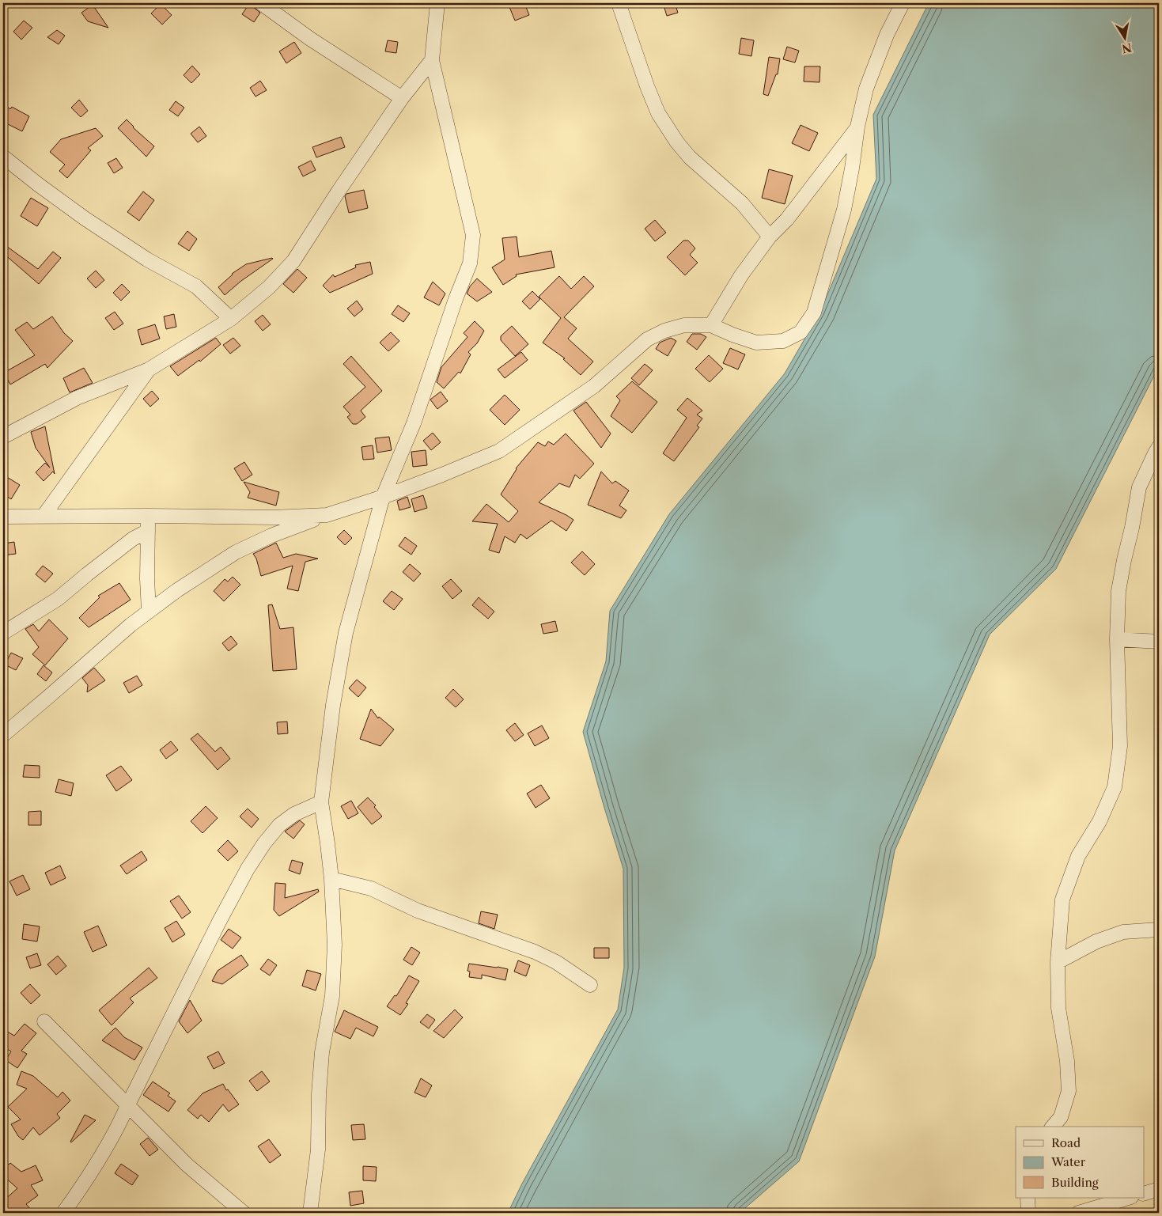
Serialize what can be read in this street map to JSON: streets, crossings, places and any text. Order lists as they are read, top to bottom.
{
  "legend": ["Road", "Water", "Building"],
  "north": "bottom"
}
